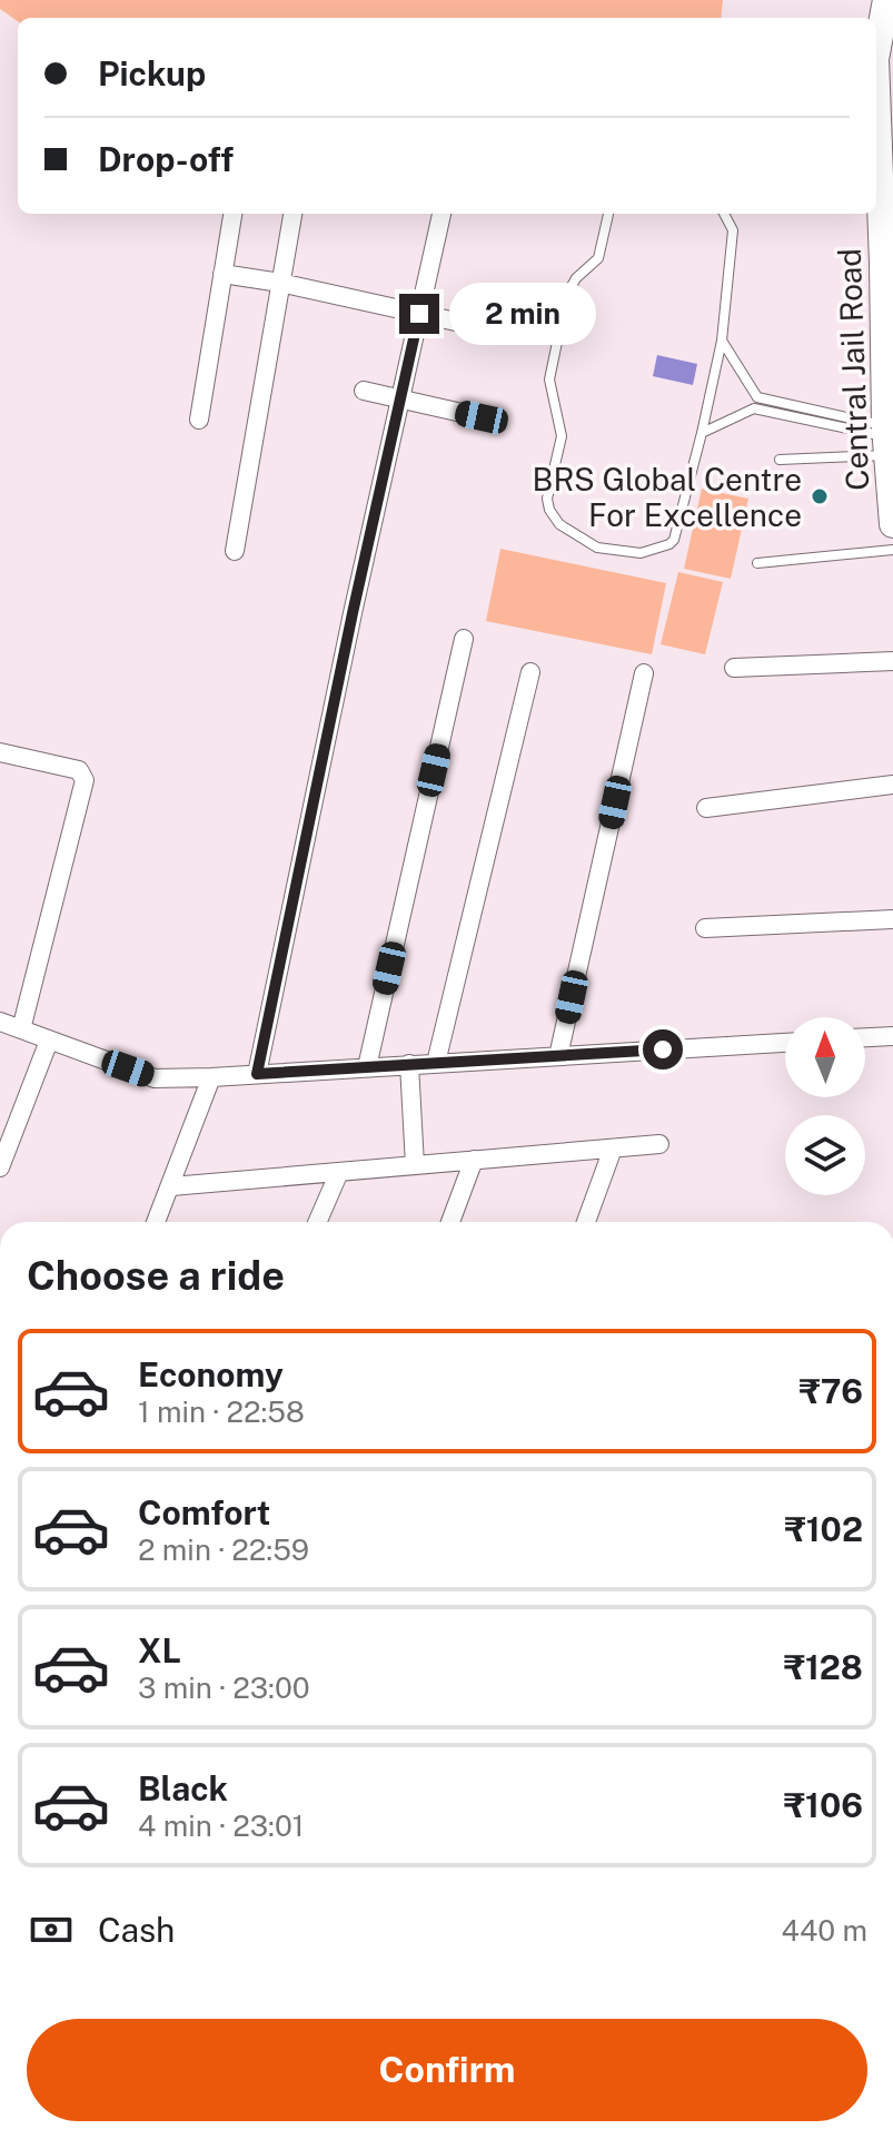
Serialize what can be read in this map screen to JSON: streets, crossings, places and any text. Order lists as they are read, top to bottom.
{
  "streets": {
    "main road": ["Central Jail Road"]
  },
  "places": ["BRS Global Centre For Excellence"],
  "north": "top",
  "page": {
    "banner": ["Pickup", "Drop-off"],
    "bubble": "2 min",
    "heading": "Choose a ride",
    "list": [
      {
        "name": "Economy",
        "note": "1 min · 22:58",
        "value": "₹76"
      },
      {
        "name": "Comfort",
        "note": "2 min · 22:59",
        "value": "₹102"
      },
      {
        "name": "XL",
        "note": "3 min · 23:00",
        "value": "₹128"
      },
      {
        "name": "Black",
        "note": "4 min · 23:01",
        "value": "₹106"
      }
    ],
    "pay": ["Cash", "440 m"],
    "buttons": "Confirm"
  }
}
